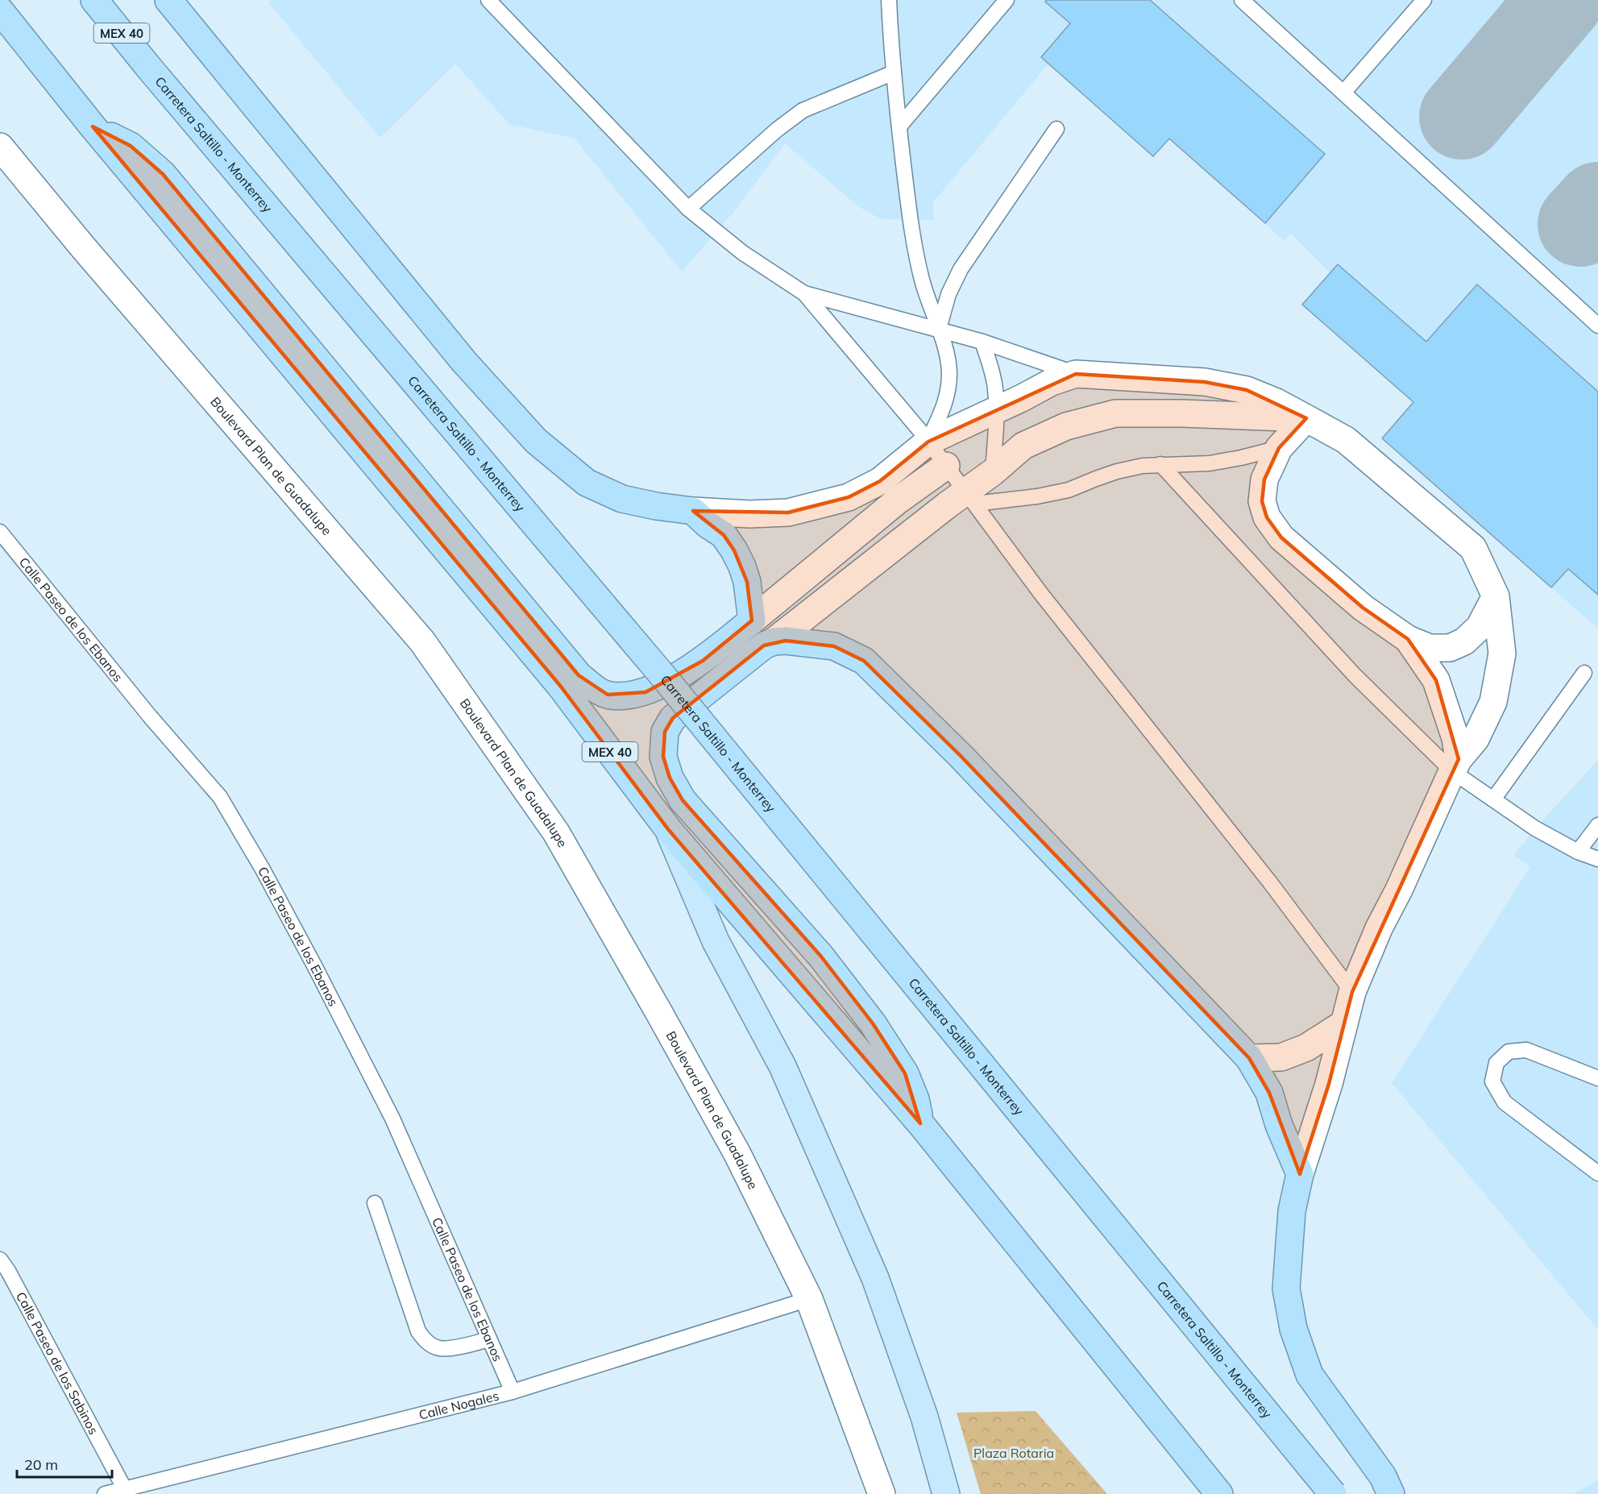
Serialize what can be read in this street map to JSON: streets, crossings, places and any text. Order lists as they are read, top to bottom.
{
  "streets": {
    "highway": ["MEX 40", "Carretera Saltillo - Monterrey"],
    "street": ["Boulevard Plan de Guadalupe"],
    "lane": ["Calle Paseo de los Ebanos", "Calle Paseo de los Sabinos", "Calle Nogales"]
  },
  "crossings": [
    ["Boulevard Plan de Guadalupe", "Calle Nogales"],
    ["Calle Paseo de los Ebanos", "Calle Nogales"],
    ["Calle Paseo de los Sabinos", "Calle Nogales"]
  ],
  "parks": ["Plaza Rotaria"],
  "scale_bar": "20 m"
}
